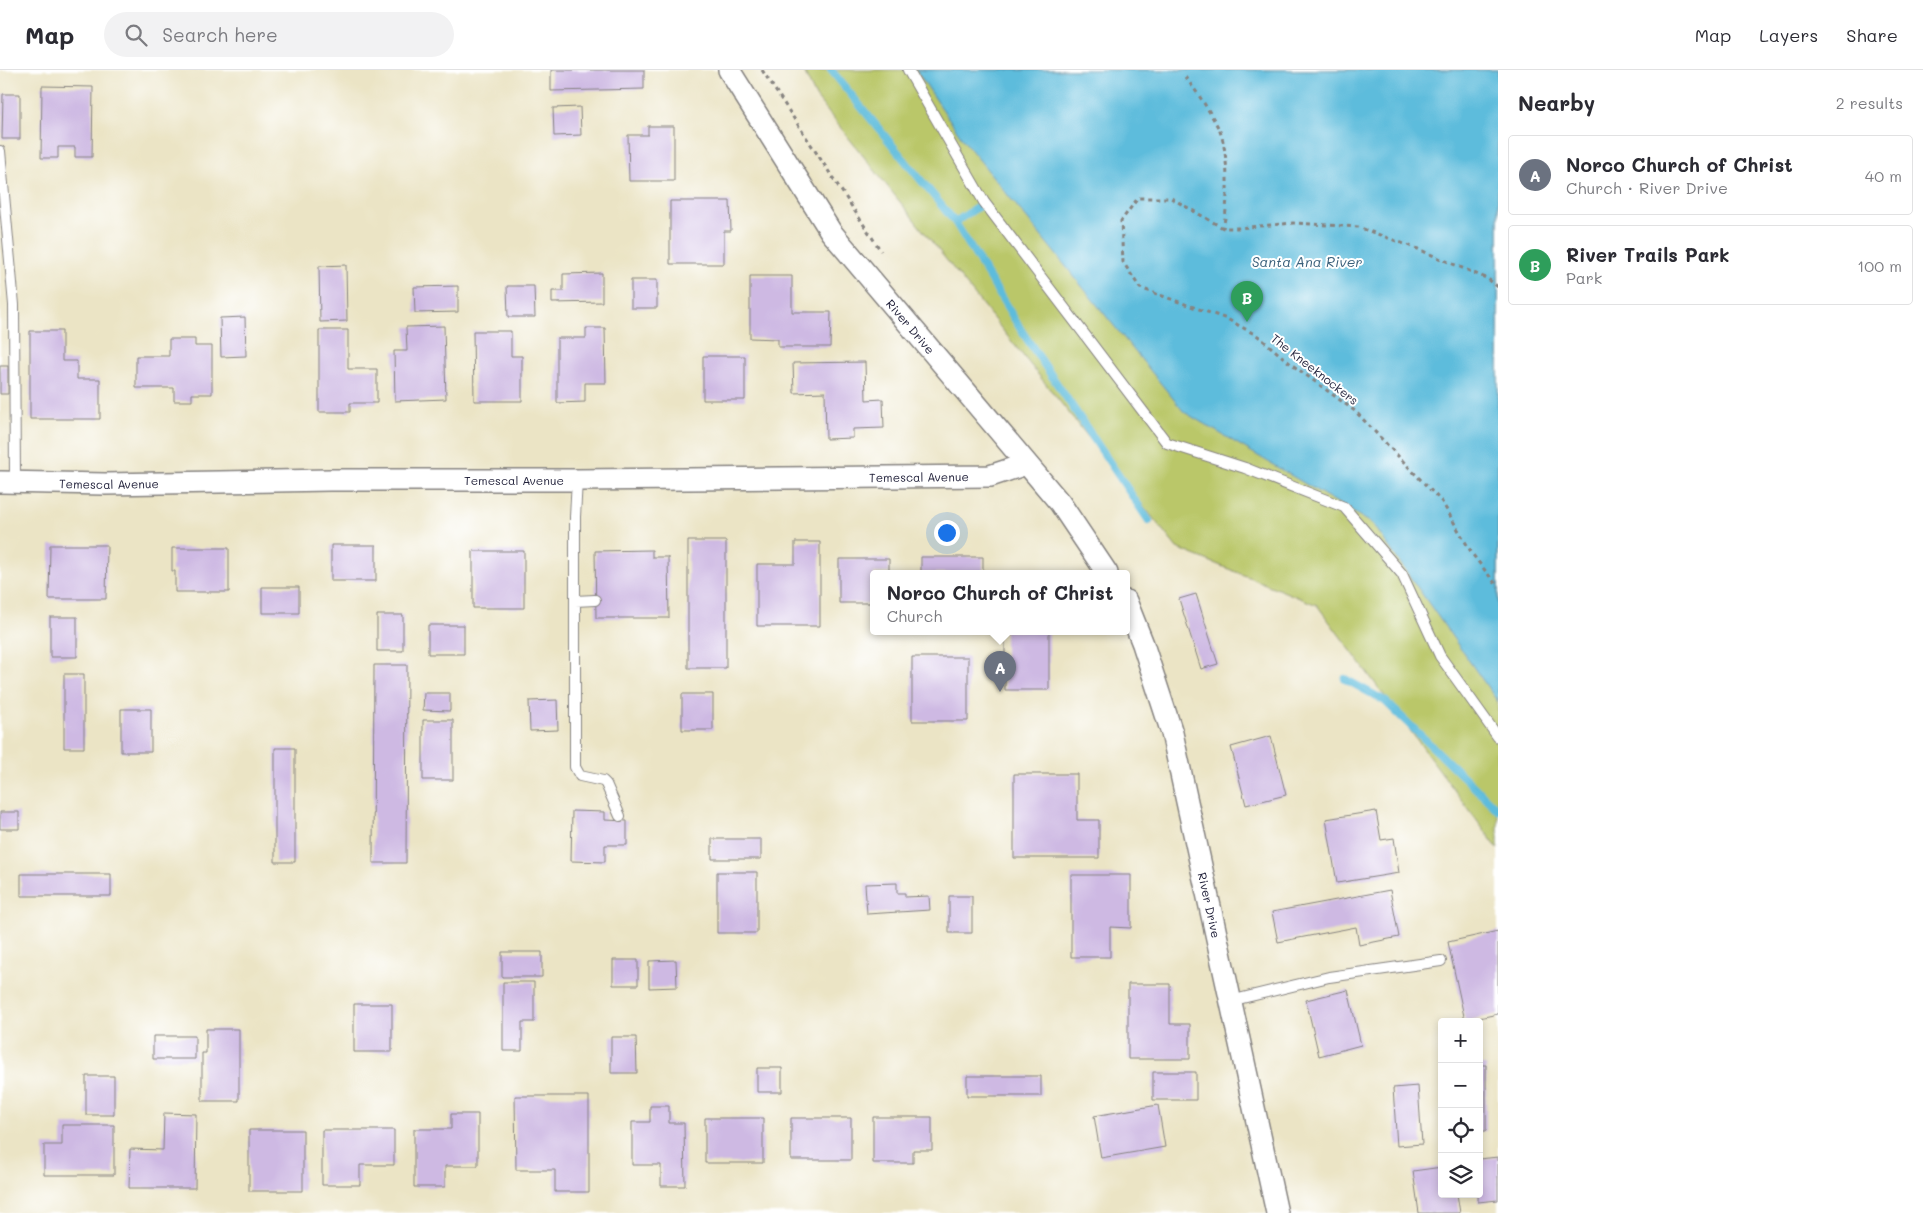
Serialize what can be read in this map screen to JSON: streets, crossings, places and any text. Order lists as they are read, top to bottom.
{
  "streets": {
    "street": ["River Drive", "Temescal Avenue"],
    "path": ["The Kneeknockers"]
  },
  "crossings": [
    ["River Drive", "Temescal Avenue"]
  ],
  "water": ["Santa Ana River"],
  "page": {
    "header": "Map",
    "search": "Search here",
    "nav": ["Map", "Layers", "Share"],
    "heading": ["Nearby", "2 results"],
    "list": [
      {
        "mark": "A",
        "name": "Norco Church of Christ",
        "note": "Church · River Drive",
        "value": "40 m"
      },
      {
        "mark": "B",
        "name": "River Trails Park",
        "note": "Park",
        "value": "100 m"
      }
    ],
    "pins": ["B", "A"],
    "popup": ["Norco Church of Christ", "Church"],
    "map_buttons": ["+", "−"]
  }
}
